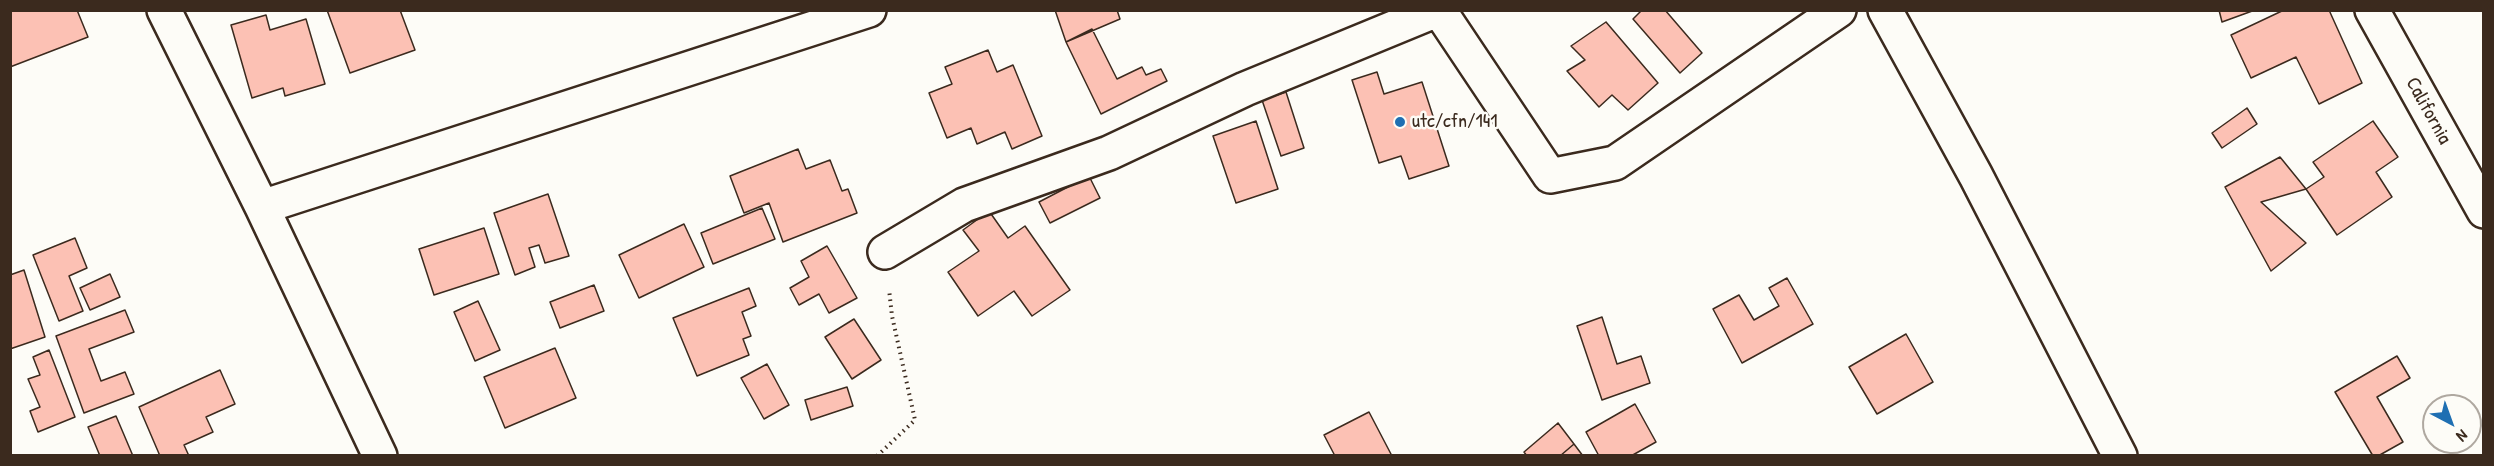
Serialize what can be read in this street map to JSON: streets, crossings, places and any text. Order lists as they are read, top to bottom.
{
  "streets": {
    "street": ["California"]
  },
  "places": ["utc/cfn/141"],
  "north": "bottom right"
}
